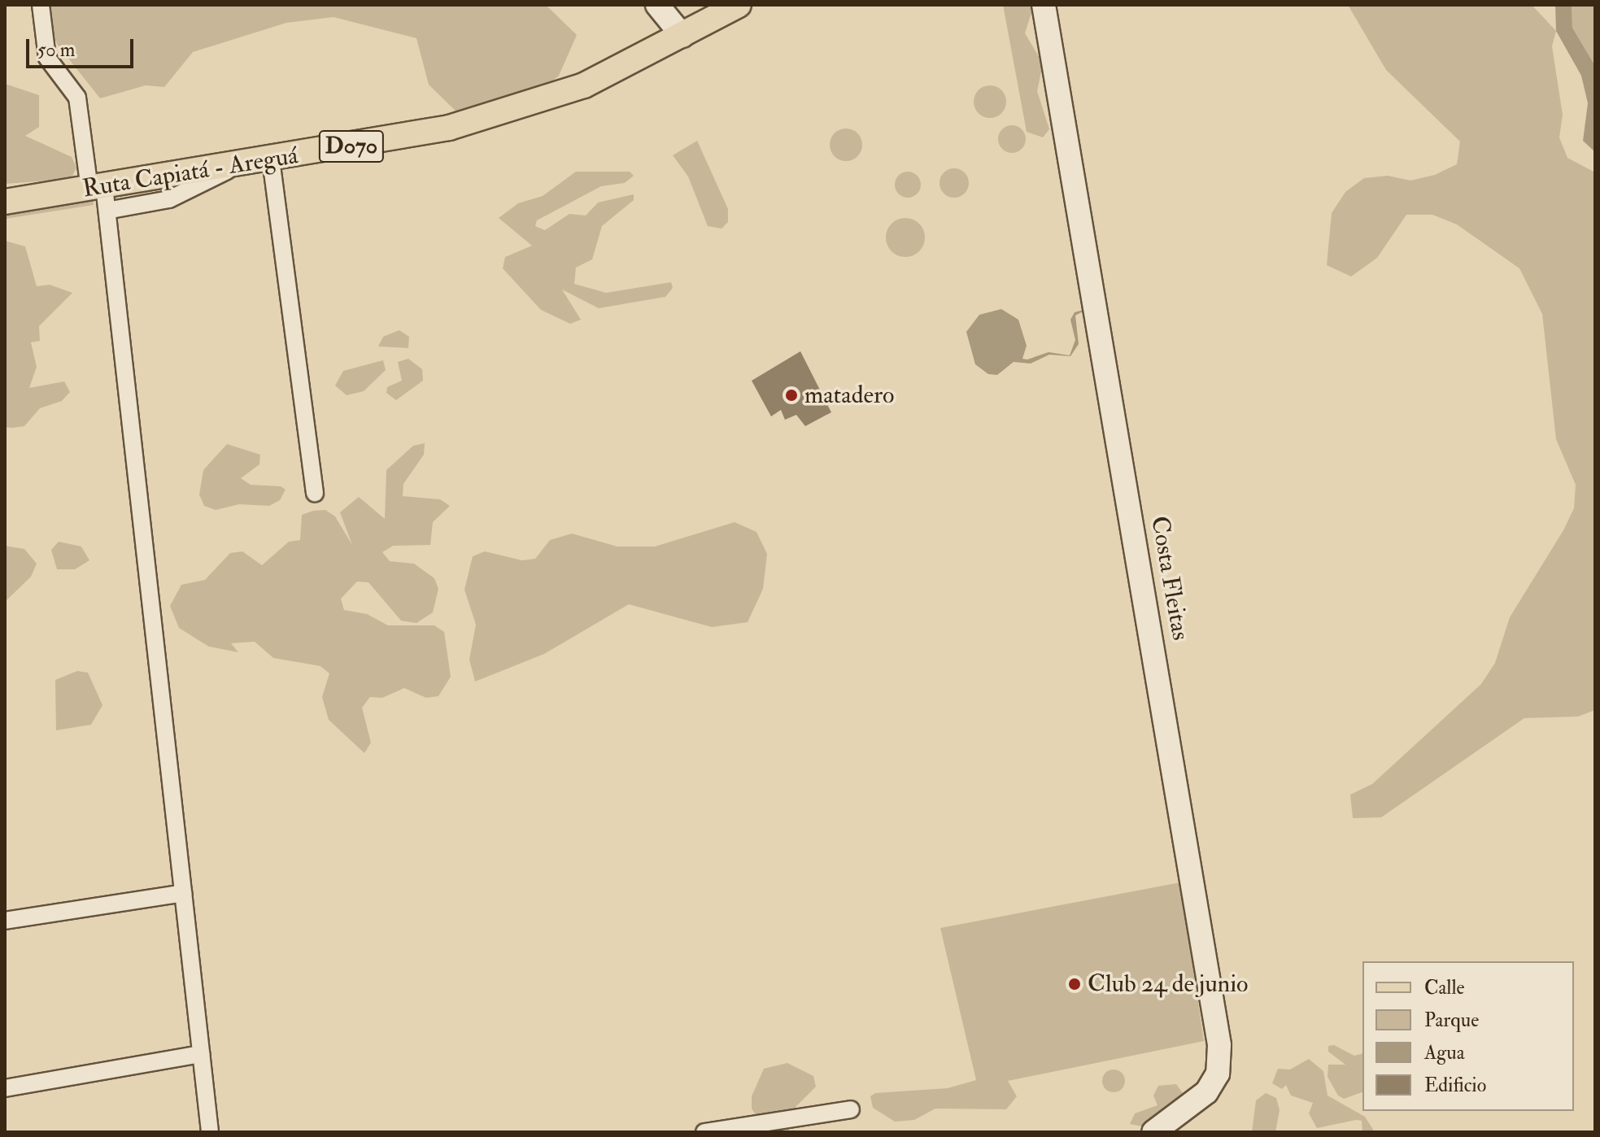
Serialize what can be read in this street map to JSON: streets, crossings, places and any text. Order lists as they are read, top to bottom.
{
  "streets": {
    "main road": ["D070", "Ruta Capiatá - Areguá", "Costa Fleitas"]
  },
  "places": ["matadero", "Club 24 de junio"],
  "legend": [
    "Calle",
    "Parque",
    "Agua",
    "Edificio"
  ],
  "scale_bar": "50 m"
}
